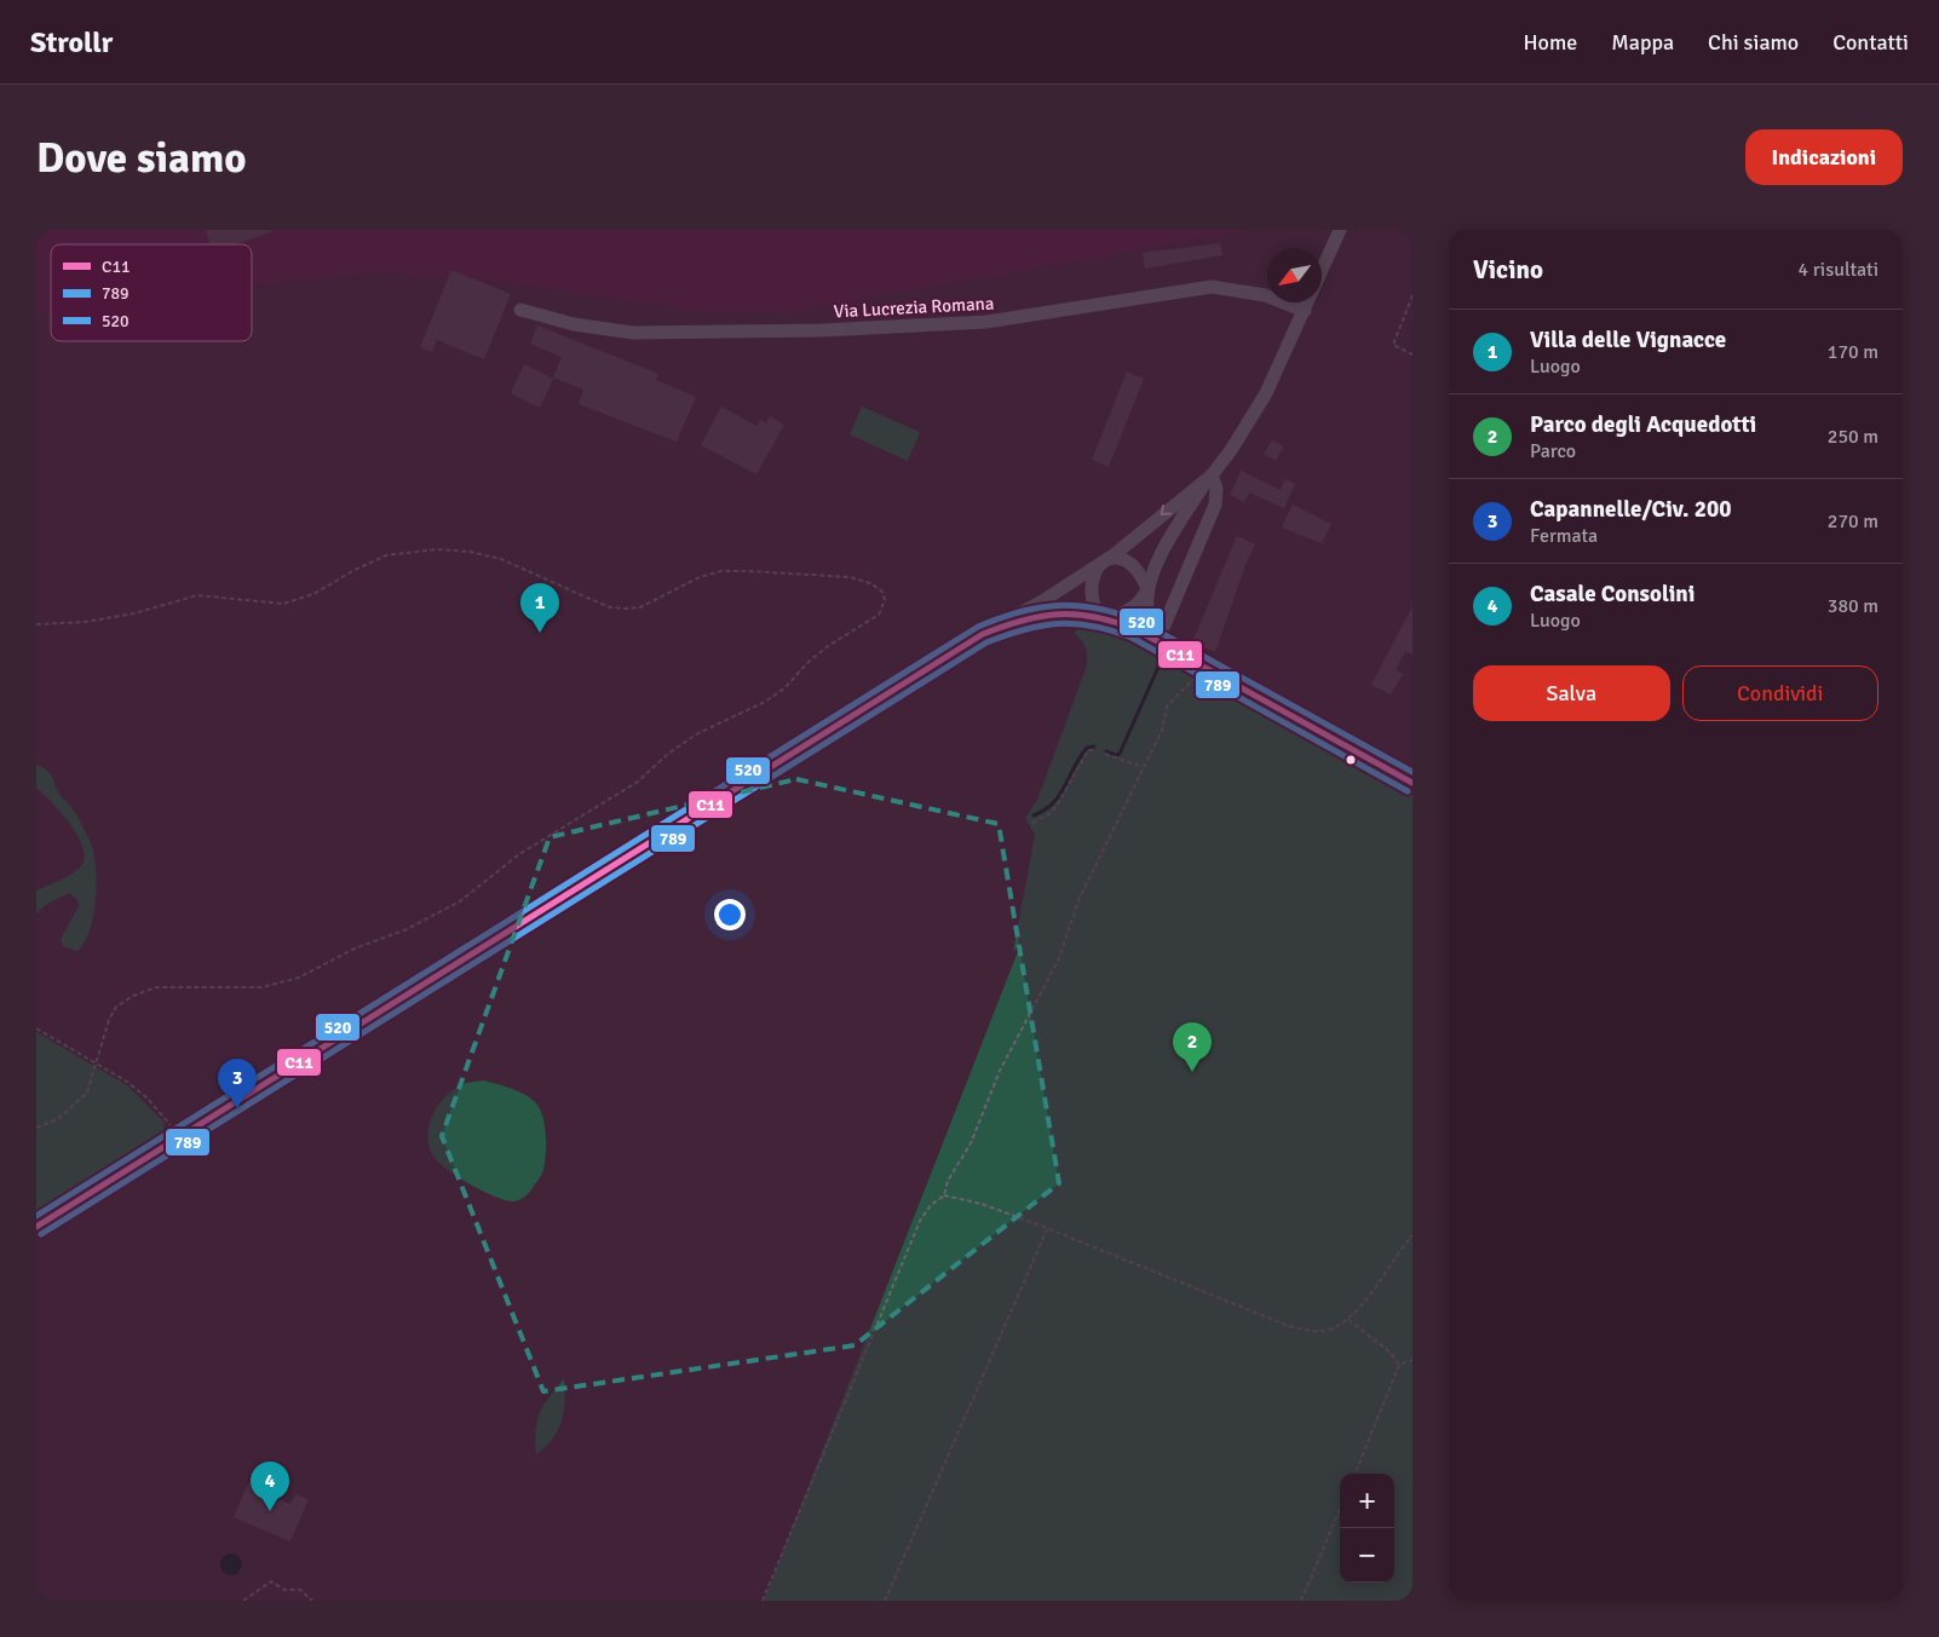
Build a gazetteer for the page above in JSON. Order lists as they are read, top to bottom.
{
  "streets": {
    "street": ["Via Lucrezia Romana"]
  },
  "lines": ["transit line 520", "transit line C11", "transit line 789"],
  "legend": ["C11", "789", "520"],
  "north": "bottom left",
  "page": {
    "header": "Strollr",
    "nav": [
      "Home",
      "Mappa",
      "Chi siamo",
      "Contatti"
    ],
    "buttons": [
      "Indicazioni",
      ["Salva", "Condividi"]
    ],
    "title": "Dove siamo",
    "heading": ["Vicino", "4 risultati"],
    "list": [
      {
        "mark": "1",
        "name": "Villa delle Vignacce",
        "note": "Luogo",
        "value": "170 m"
      },
      {
        "mark": "2",
        "name": "Parco degli Acquedotti",
        "note": "Parco",
        "value": "250 m"
      },
      {
        "mark": "3",
        "name": "Capannelle/Civ. 200",
        "note": "Fermata",
        "value": "270 m"
      },
      {
        "mark": "4",
        "name": "Casale Consolini",
        "note": "Luogo",
        "value": "380 m"
      }
    ],
    "pins": [
      "1",
      "2",
      "3",
      "4"
    ],
    "map_buttons": ["+", "−"]
  }
}
